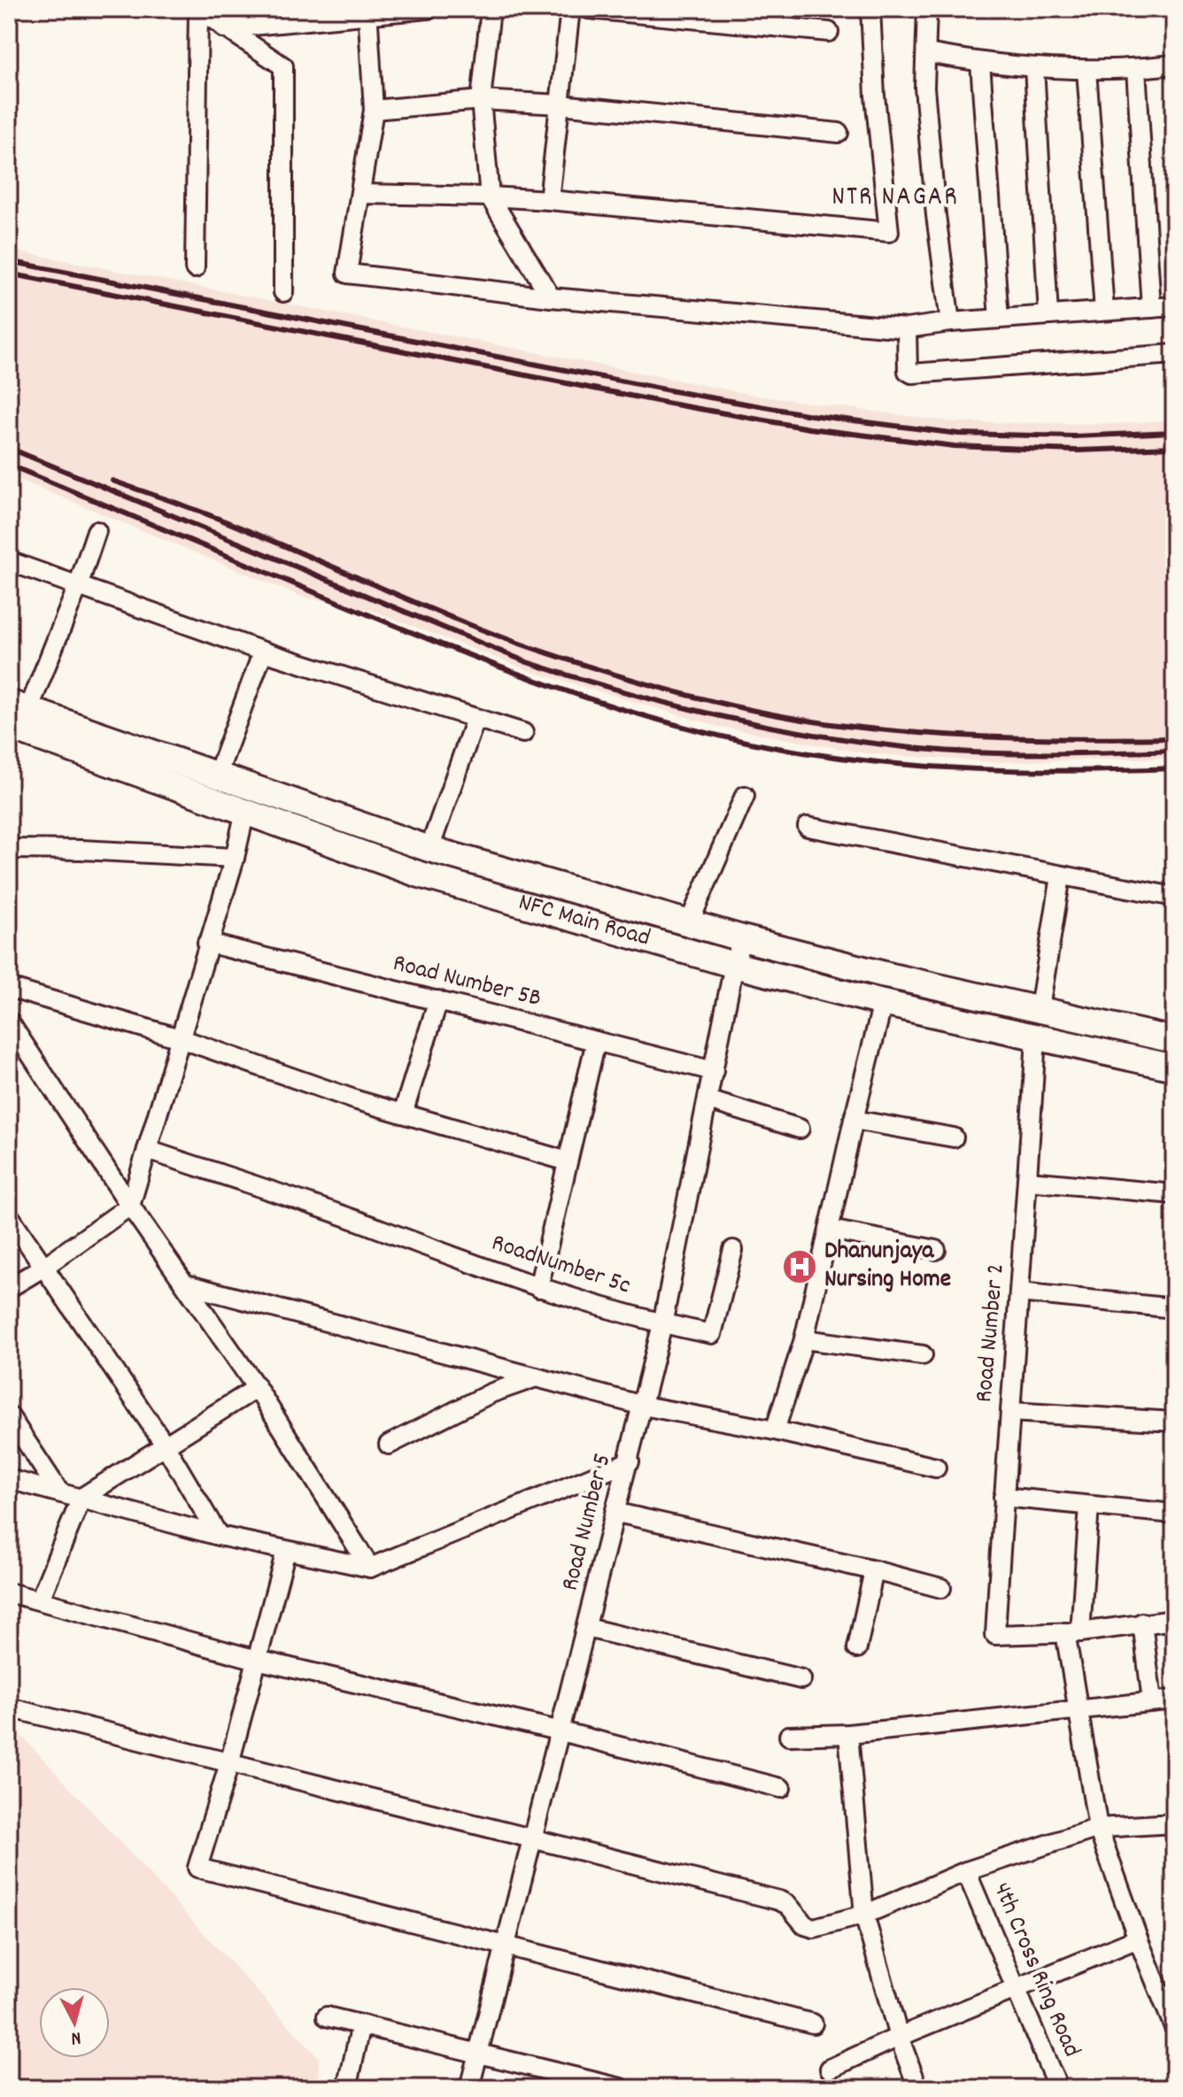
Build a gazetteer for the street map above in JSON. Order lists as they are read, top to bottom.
{
  "streets": {
    "main road": ["NFC Main Road"],
    "street": [
      "Road Number 5B",
      "RoadNumber 5c",
      "Road Number 2",
      "Road Number 5",
      "4th Cross Ring Road"
    ]
  },
  "crossings": [
    ["NFC Main Road", "Road Number 2"],
    ["NFC Main Road", "Road Number 5"],
    ["Road Number 5B", "Road Number 5"],
    ["RoadNumber 5c", "Road Number 5"]
  ],
  "districts": ["NTR NAGAR"],
  "places": {
    "hospital": ["Dhanunjaya Nursing Home"]
  },
  "north": "bottom"
}
